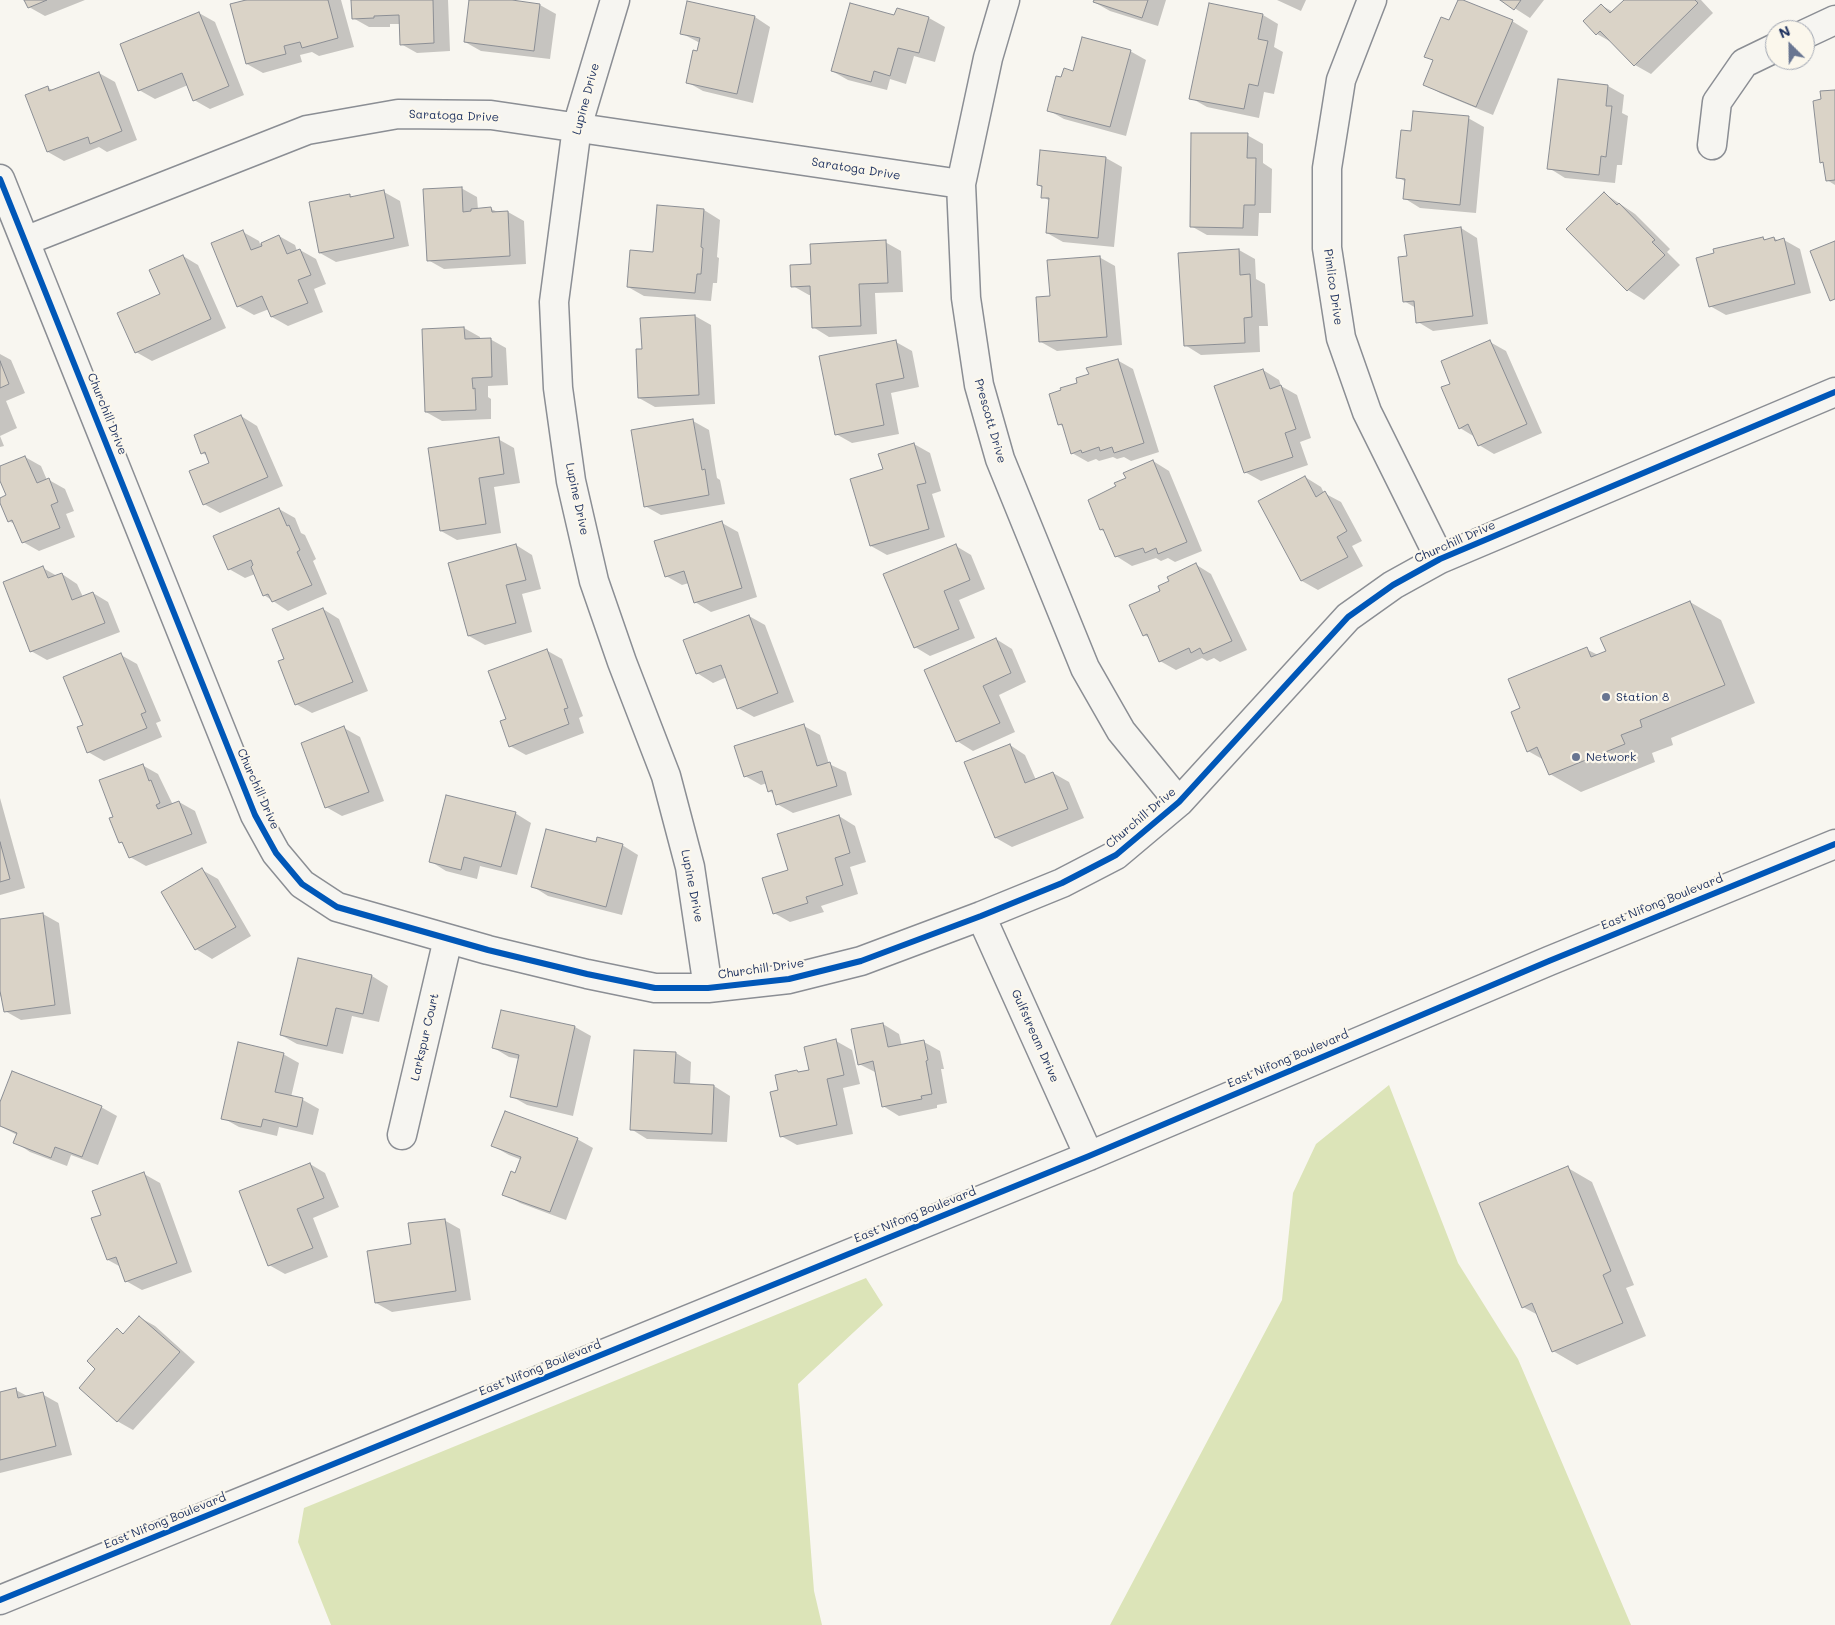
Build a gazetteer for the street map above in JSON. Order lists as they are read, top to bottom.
{
  "streets": {
    "street": [
      "Lupine Drive",
      "Saratoga Drive",
      "Pimlico Drive",
      "Churchill Drive",
      "Prescott Drive",
      "East Nifong Boulevard",
      "Gulfstream Drive",
      "Larkspur Court"
    ]
  },
  "crossings": [
    ["Lupine Drive", "Saratoga Drive"],
    ["Lupine Drive", "Churchill Drive"],
    ["Saratoga Drive", "Churchill Drive"],
    ["Saratoga Drive", "Prescott Drive"],
    ["Pimlico Drive", "Churchill Drive"],
    ["Churchill Drive", "Prescott Drive"],
    ["Churchill Drive", "Gulfstream Drive"],
    ["Churchill Drive", "Larkspur Court"],
    ["East Nifong Boulevard", "Gulfstream Drive"]
  ],
  "places": ["Station 8", "Network"],
  "north": "top left"
}
